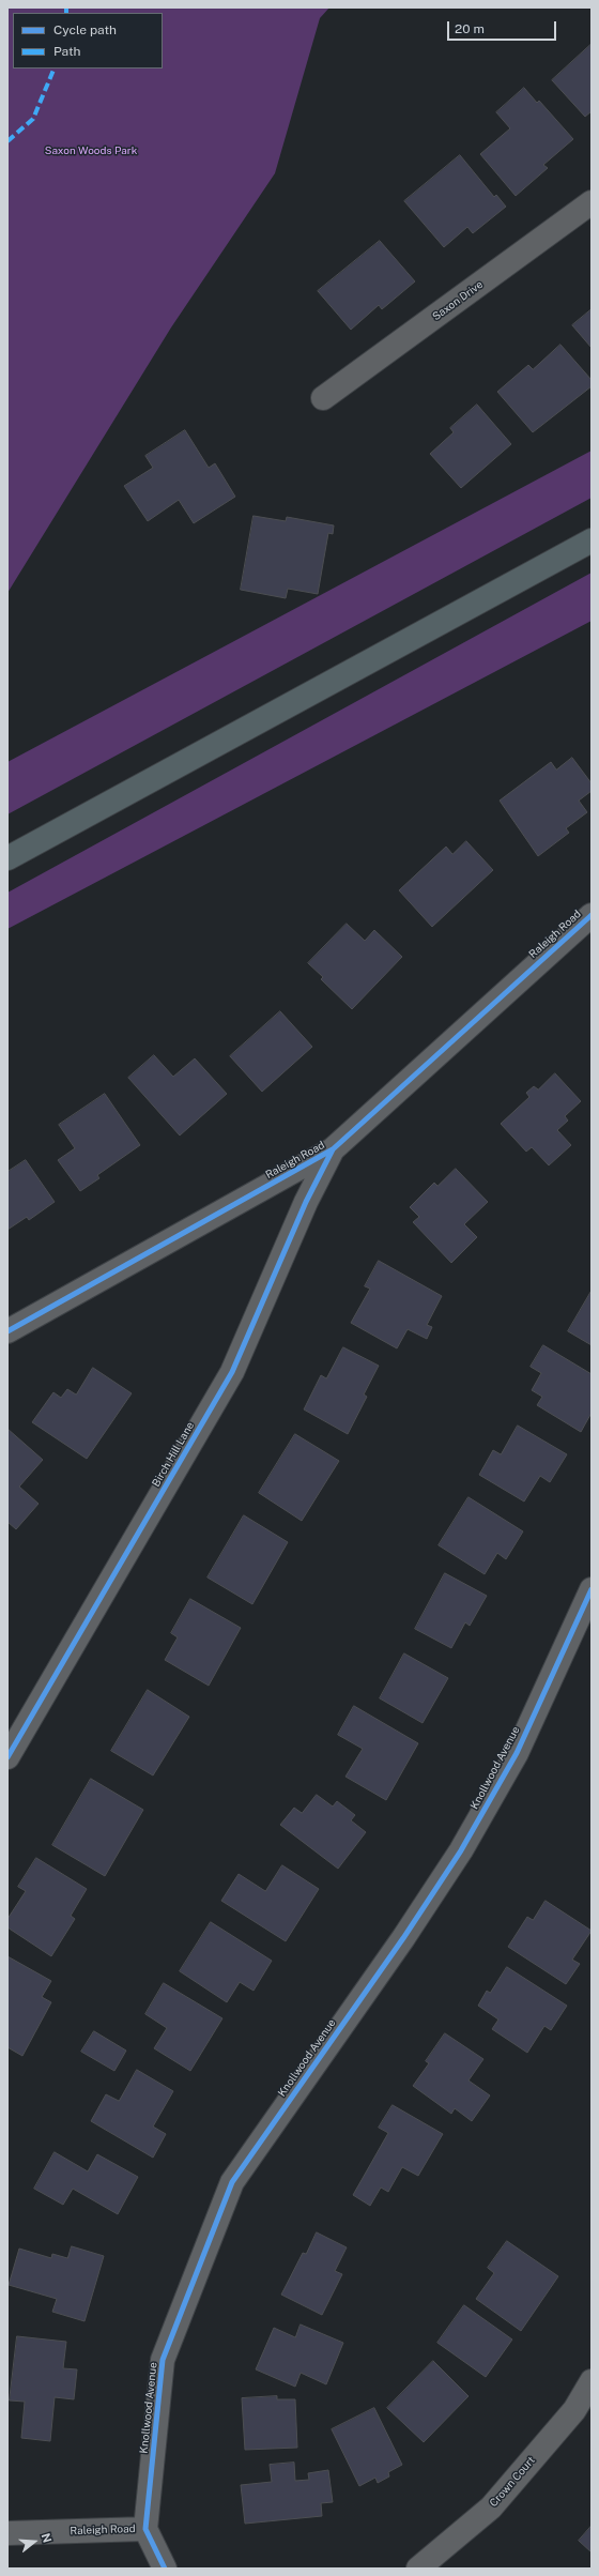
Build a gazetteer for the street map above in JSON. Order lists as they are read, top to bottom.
{
  "streets": {
    "street": [
      "Saxon Drive",
      "Raleigh Road",
      "Birch Hill Lane",
      "Knollwood Avenue",
      "Crown Court"
    ]
  },
  "crossings": [
    ["Raleigh Road", "Birch Hill Lane"],
    ["Raleigh Road", "Knollwood Avenue"]
  ],
  "parks": ["Saxon Woods Park"],
  "legend": ["Cycle path", "Path"],
  "scale_bar": "20 m",
  "north": "right"
}
